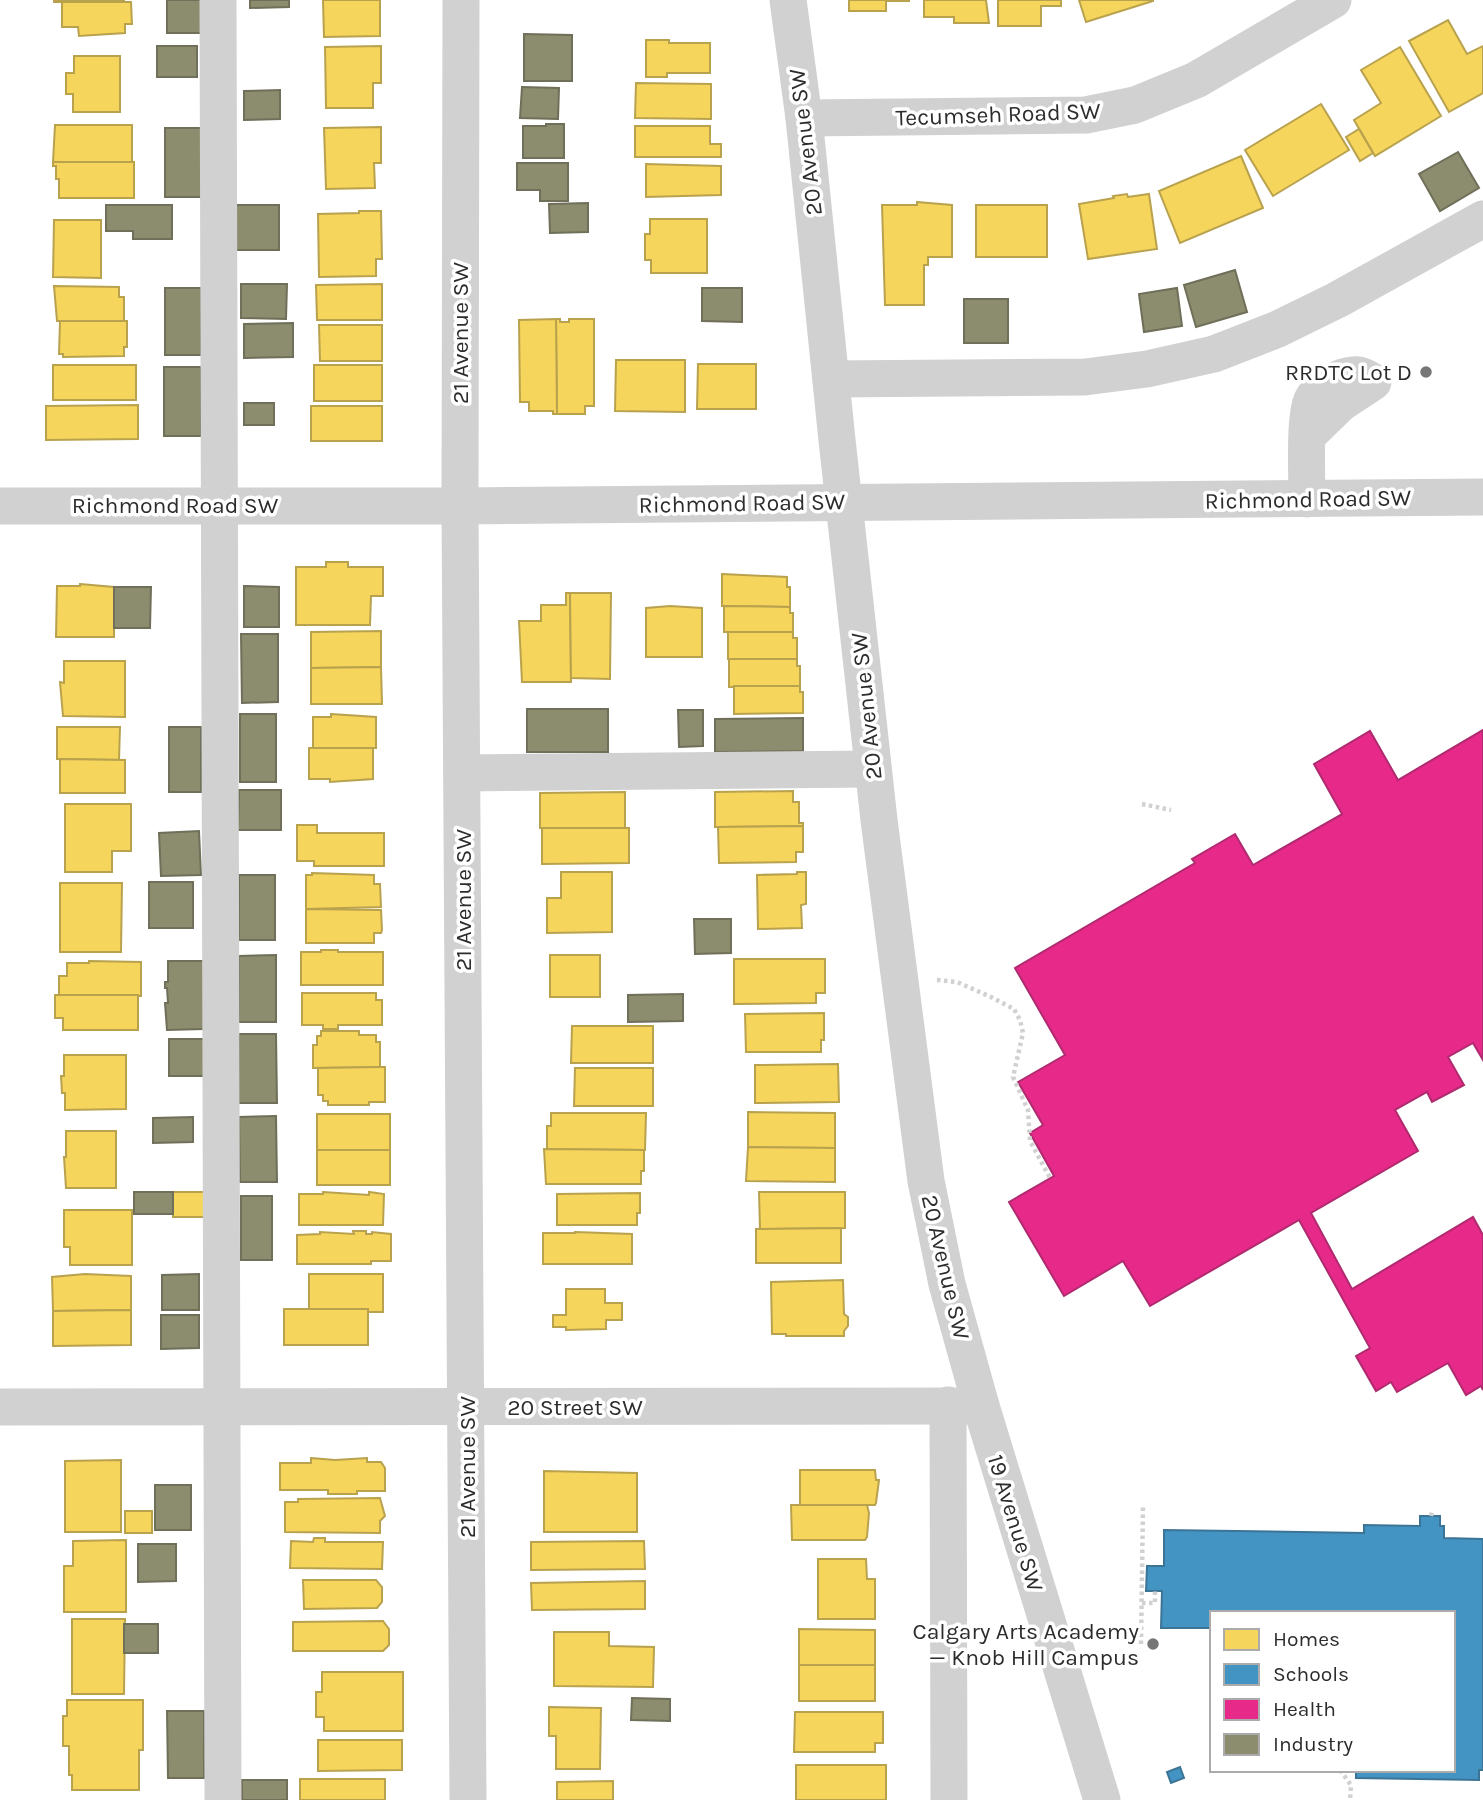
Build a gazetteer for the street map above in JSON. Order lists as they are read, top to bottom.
{
  "streets": {
    "street": [
      "Tecumseh Road SW",
      "20 Avenue SW",
      "21 Avenue SW",
      "Richmond Road SW",
      "20 Street SW",
      "19 Avenue SW"
    ]
  },
  "crossings": [
    ["Tecumseh Road SW", "20 Avenue SW"],
    ["20 Avenue SW", "Richmond Road SW"],
    ["20 Avenue SW", "20 Street SW"],
    ["20 Avenue SW", "19 Avenue SW"],
    ["21 Avenue SW", "Richmond Road SW"],
    ["21 Avenue SW", "20 Street SW"],
    ["20 Street SW", "19 Avenue SW"]
  ],
  "places": ["RRDTC Lot D", "Calgary Arts Academy — Knob Hill Campus"],
  "legend": [
    "Homes",
    "Schools",
    "Health",
    "Industry"
  ]
}
